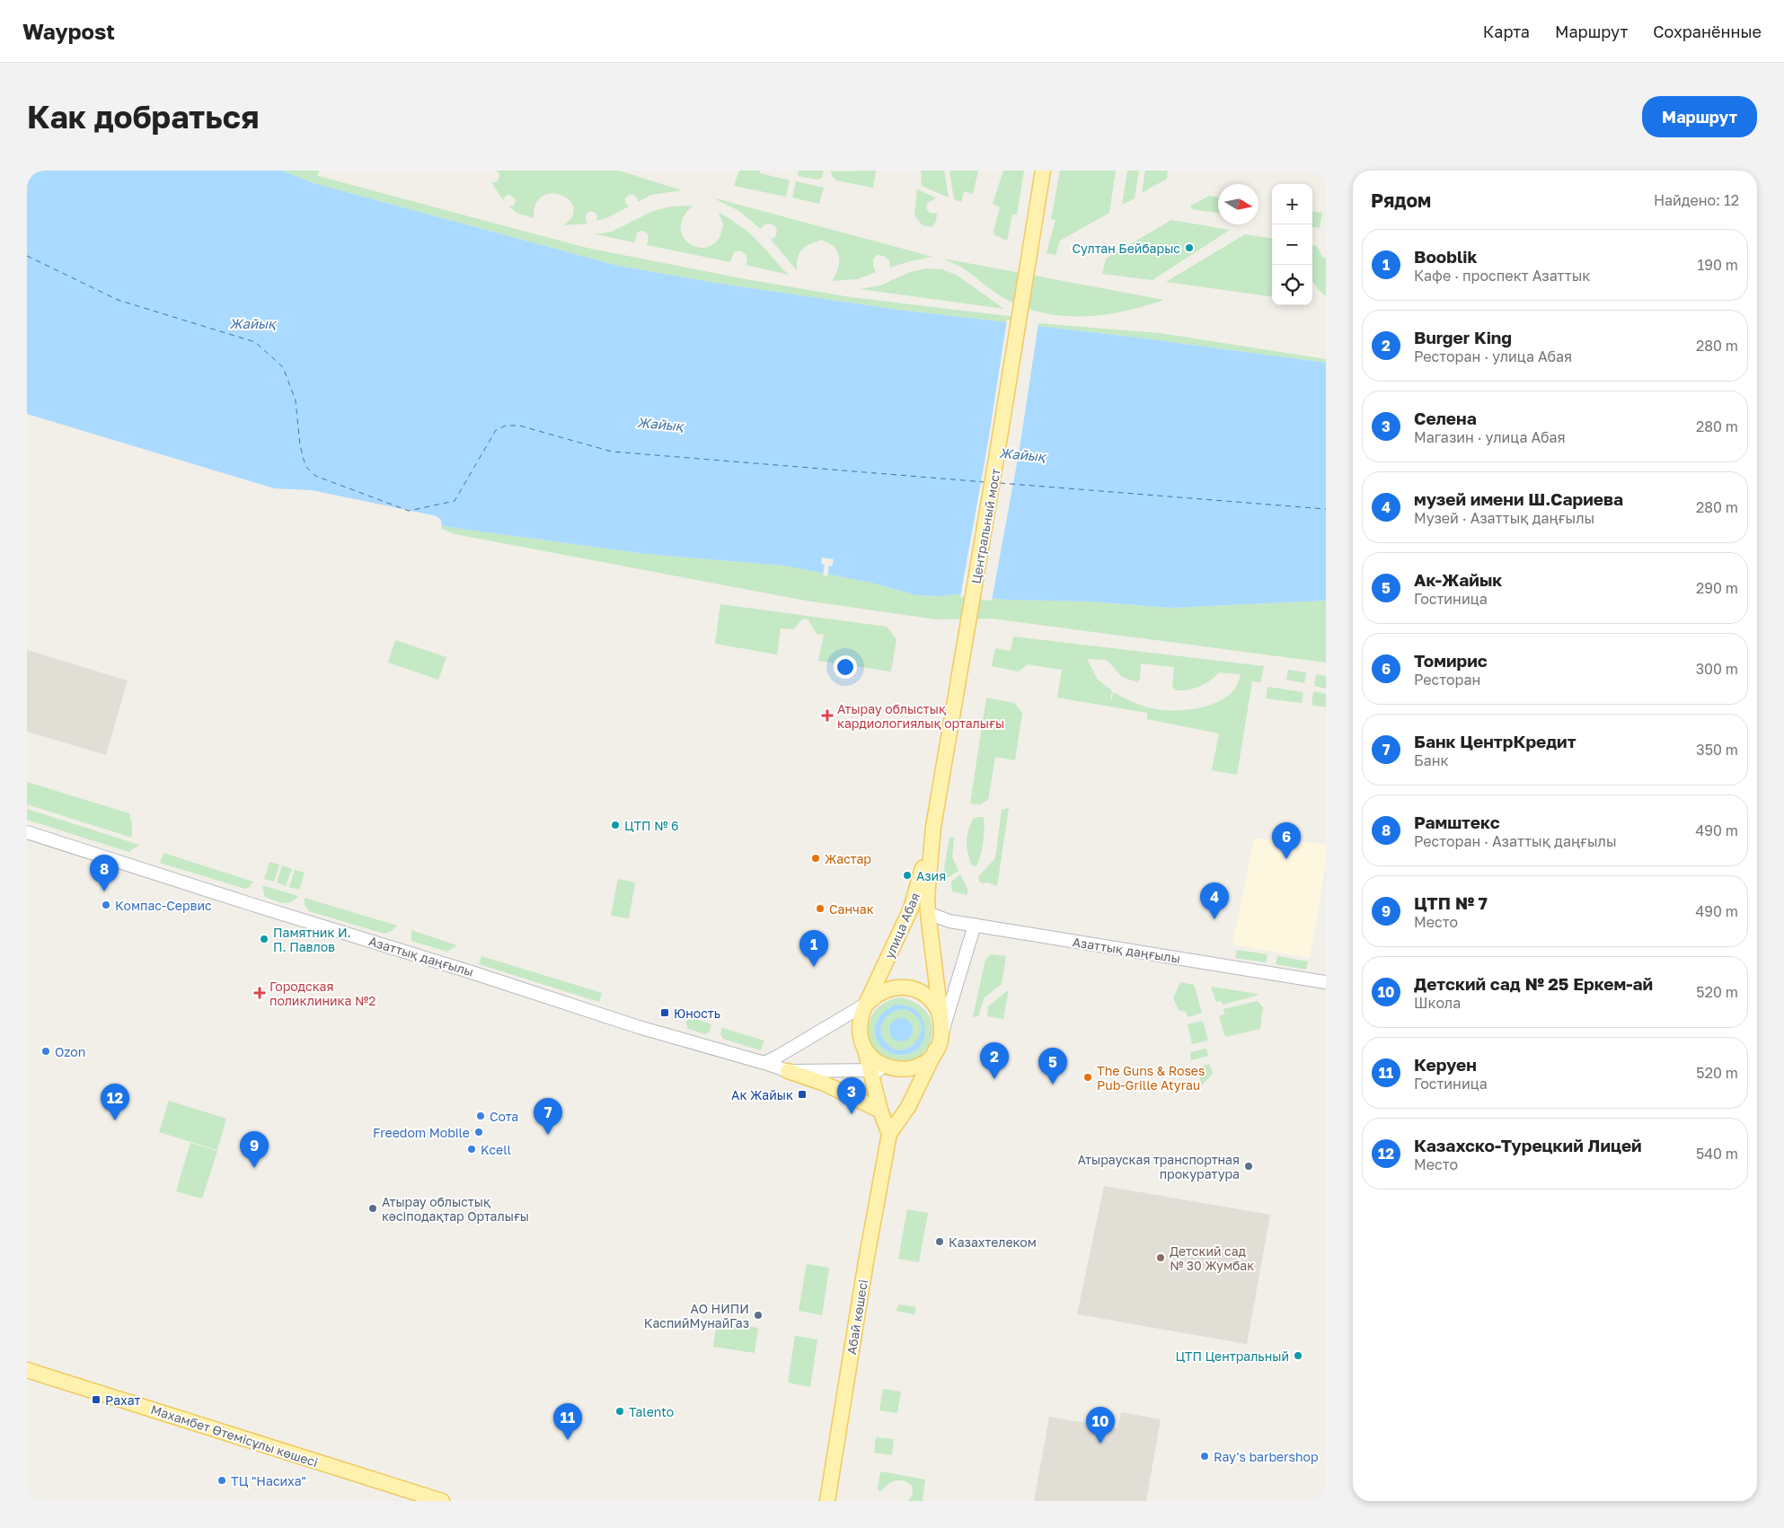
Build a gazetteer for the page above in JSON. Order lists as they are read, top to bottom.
{
  "streets": {
    "main road": [
      "Центральный мост",
      "улица Абая",
      "Абай көшесі",
      "Махамбет Өтемісұлы көшесі"
    ],
    "street": ["Азаттық даңғылы"]
  },
  "crossings": [
    ["Центральный мост", "улица Абая"],
    ["улица Абая", "Азаттық даңғылы"],
    ["улица Абая", "Абай көшесі"]
  ],
  "water": ["Жайық"],
  "places": {
    "other": [
      "Султан Бейбарыс",
      "ЦТП № 6",
      "Жастар",
      "Азия",
      "Компас-Сервис",
      "Санчак",
      "Памятник И. П. Павлов",
      "Ozon",
      "The Guns & Roses Pub-Grille Atyrau",
      "Сота",
      "Freedom Mobile",
      "Kcell",
      "Атырауская транспортная прокуратура",
      "Атырау облыстық кәсіподақтар Орталығы",
      "Казахтелеком",
      "Детский сад № 30 Жумбак",
      "АО НИПИ КаспийМунайГаз",
      "ЦТП Центральный",
      "Talento",
      "Ray's barbershop",
      "ТЦ \"Насиха\""
    ],
    "health": ["Атырау облыстық кардиологиялық орталығы", "Городская поликлиника №2"],
    "transit": ["Юность", "Ак Жайык", "Рахат"]
  },
  "north": "right",
  "page": {
    "header": "Waypost",
    "nav": ["Карта", "Маршрут", "Сохранённые"],
    "buttons": "Маршрут",
    "title": "Как добраться",
    "heading": ["Рядом", "Найдено: 12"],
    "map_buttons": ["+", "−"],
    "list": [
      {
        "mark": "1",
        "name": "Booblik",
        "note": "Кафе · проспект Азаттык",
        "value": "190 m"
      },
      {
        "mark": "2",
        "name": "Burger King",
        "note": "Ресторан · улица Абая",
        "value": "280 m"
      },
      {
        "mark": "3",
        "name": "Селена",
        "note": "Магазин · улица Абая",
        "value": "280 m"
      },
      {
        "mark": "4",
        "name": "музей имени Ш.Сариева",
        "note": "Музей · Азаттық даңғылы",
        "value": "280 m"
      },
      {
        "mark": "5",
        "name": "Ак-Жайык",
        "note": "Гостиница",
        "value": "290 m"
      },
      {
        "mark": "6",
        "name": "Томирис",
        "note": "Ресторан",
        "value": "300 m"
      },
      {
        "mark": "7",
        "name": "Банк ЦентрКредит",
        "note": "Банк",
        "value": "350 m"
      },
      {
        "mark": "8",
        "name": "Рамштекс",
        "note": "Ресторан · Азаттық даңғылы",
        "value": "490 m"
      },
      {
        "mark": "9",
        "name": "ЦТП № 7",
        "note": "Место",
        "value": "490 m"
      },
      {
        "mark": "10",
        "name": "Детский сад № 25 Еркем-ай",
        "note": "Школа",
        "value": "520 m"
      },
      {
        "mark": "11",
        "name": "Керуен",
        "note": "Гостиница",
        "value": "520 m"
      },
      {
        "mark": "12",
        "name": "Казахско-Турецкий Лицей",
        "note": "Место",
        "value": "540 m"
      }
    ],
    "pins": [
      "6",
      "8",
      "4",
      "1",
      "2",
      "5",
      "3",
      "12",
      "7",
      "9",
      "11",
      "10"
    ]
  }
}
